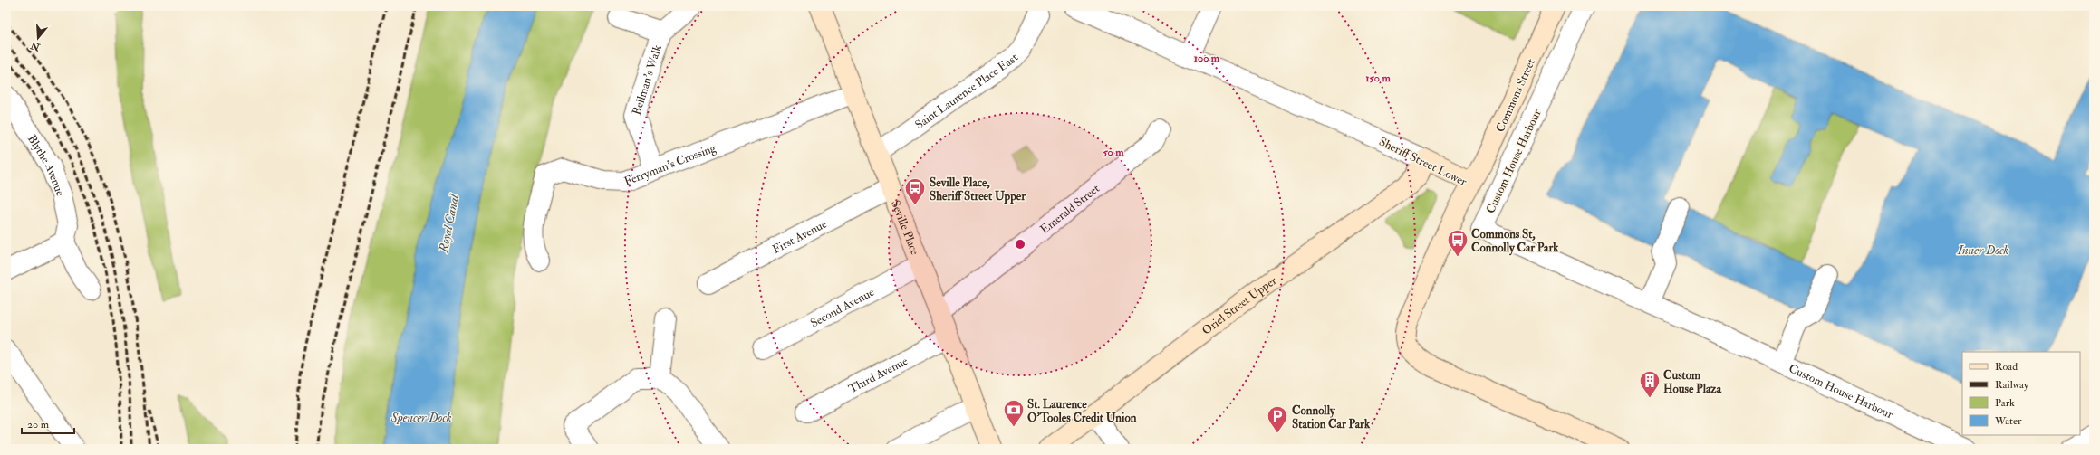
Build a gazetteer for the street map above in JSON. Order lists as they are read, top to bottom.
{
  "streets": {
    "street": [
      "Bellman's Walk",
      "Saint Laurence Place East",
      "Commons Street",
      "Sheriff Street Lower",
      "Custom House Harbour",
      "Ferryman's Crossing",
      "Blythe Avenue",
      "Emerald Street",
      "Seville Place",
      "First Avenue",
      "Oriel Street Upper",
      "Second Avenue",
      "Third Avenue"
    ]
  },
  "crossings": [
    ["Bellman's Walk", "Ferryman's Crossing"],
    ["Saint Laurence Place East", "Seville Place"],
    ["Commons Street", "Sheriff Street Lower"],
    ["Sheriff Street Lower", "Oriel Street Upper"],
    ["Ferryman's Crossing", "Seville Place"],
    ["Emerald Street", "Seville Place"],
    ["Seville Place", "First Avenue"],
    ["Seville Place", "Second Avenue"],
    ["Seville Place", "Third Avenue"]
  ],
  "water": ["Royal Canal", "Inner Dock", "Spencer Dock"],
  "places": {
    "bus stop": ["Seville Place, Sheriff Street Upper", "Commons St, Connolly Car Park"],
    "building": ["Custom House Plaza"],
    "bank": ["St. Laurence O'Tooles Credit Union"],
    "parking": ["Connolly Station Car Park"]
  },
  "legend": [
    "Road",
    "Railway",
    "Park",
    "Water"
  ],
  "scale_bar": "20 m",
  "north": "bottom",
  "rings": ["100 m", "150 m", "50 m"]
}
